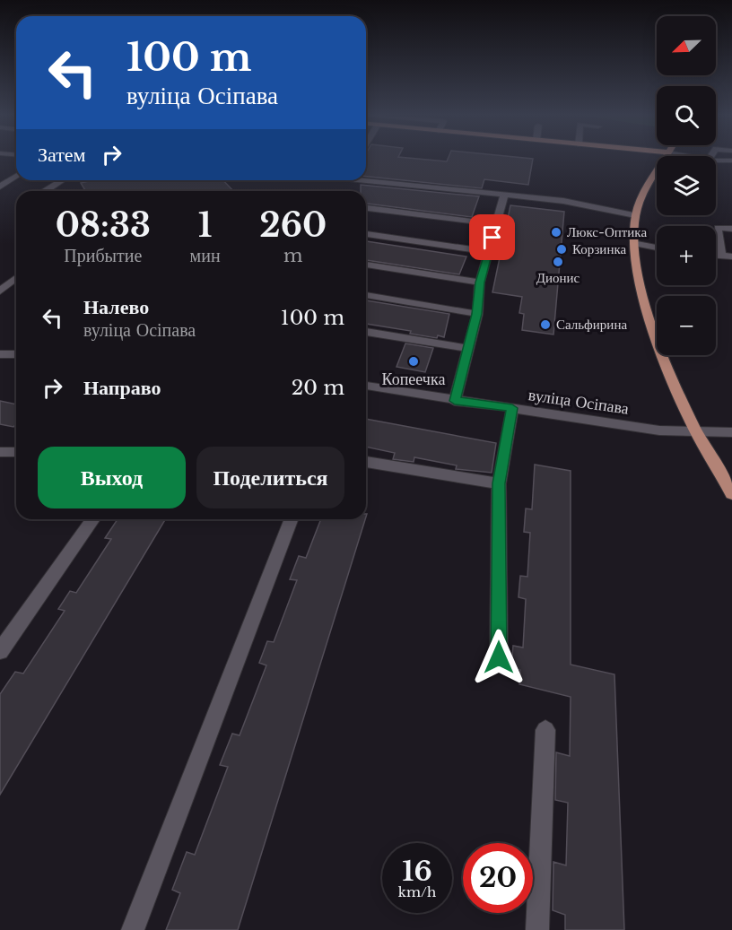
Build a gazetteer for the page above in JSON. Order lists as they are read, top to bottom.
{
  "streets": {
    "street": ["вуліца Осіпава"]
  },
  "places": [
    "Люкс-Оптика",
    "Корзинка",
    "Дионис",
    "Сальфирина",
    "Копеечка"
  ],
  "north": "bottom left",
  "page": {
    "map_buttons": ["+", "−"],
    "turn": ["100 m", "вуліца Осіпава"],
    "then": "Затем",
    "eta": [
      "08:33",
      "Прибытие",
      "1",
      "мин",
      "260",
      "m"
    ],
    "list": [
      {
        "name": "Налево",
        "note": "вуліца Осіпава",
        "value": "100 m"
      },
      {
        "name": "Направо",
        "value": "20 m"
      }
    ],
    "buttons": ["Выход", "Поделиться"],
    "speed": "16 km/h",
    "limit": "20"
  }
}
